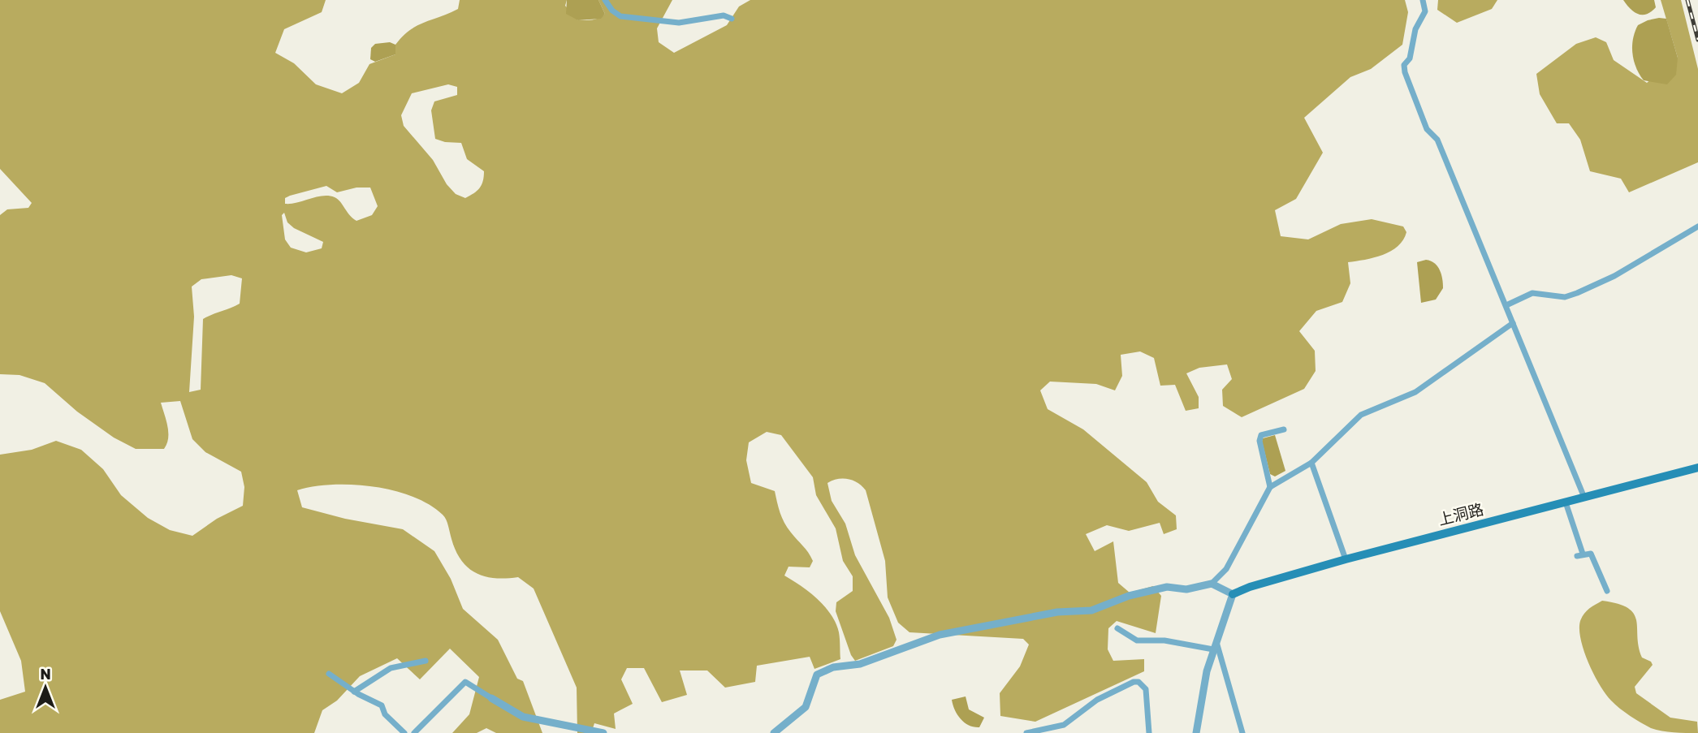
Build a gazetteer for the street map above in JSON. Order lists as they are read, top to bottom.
{
  "streets": {
    "main road": ["上洞路"]
  },
  "north": "top"
}
